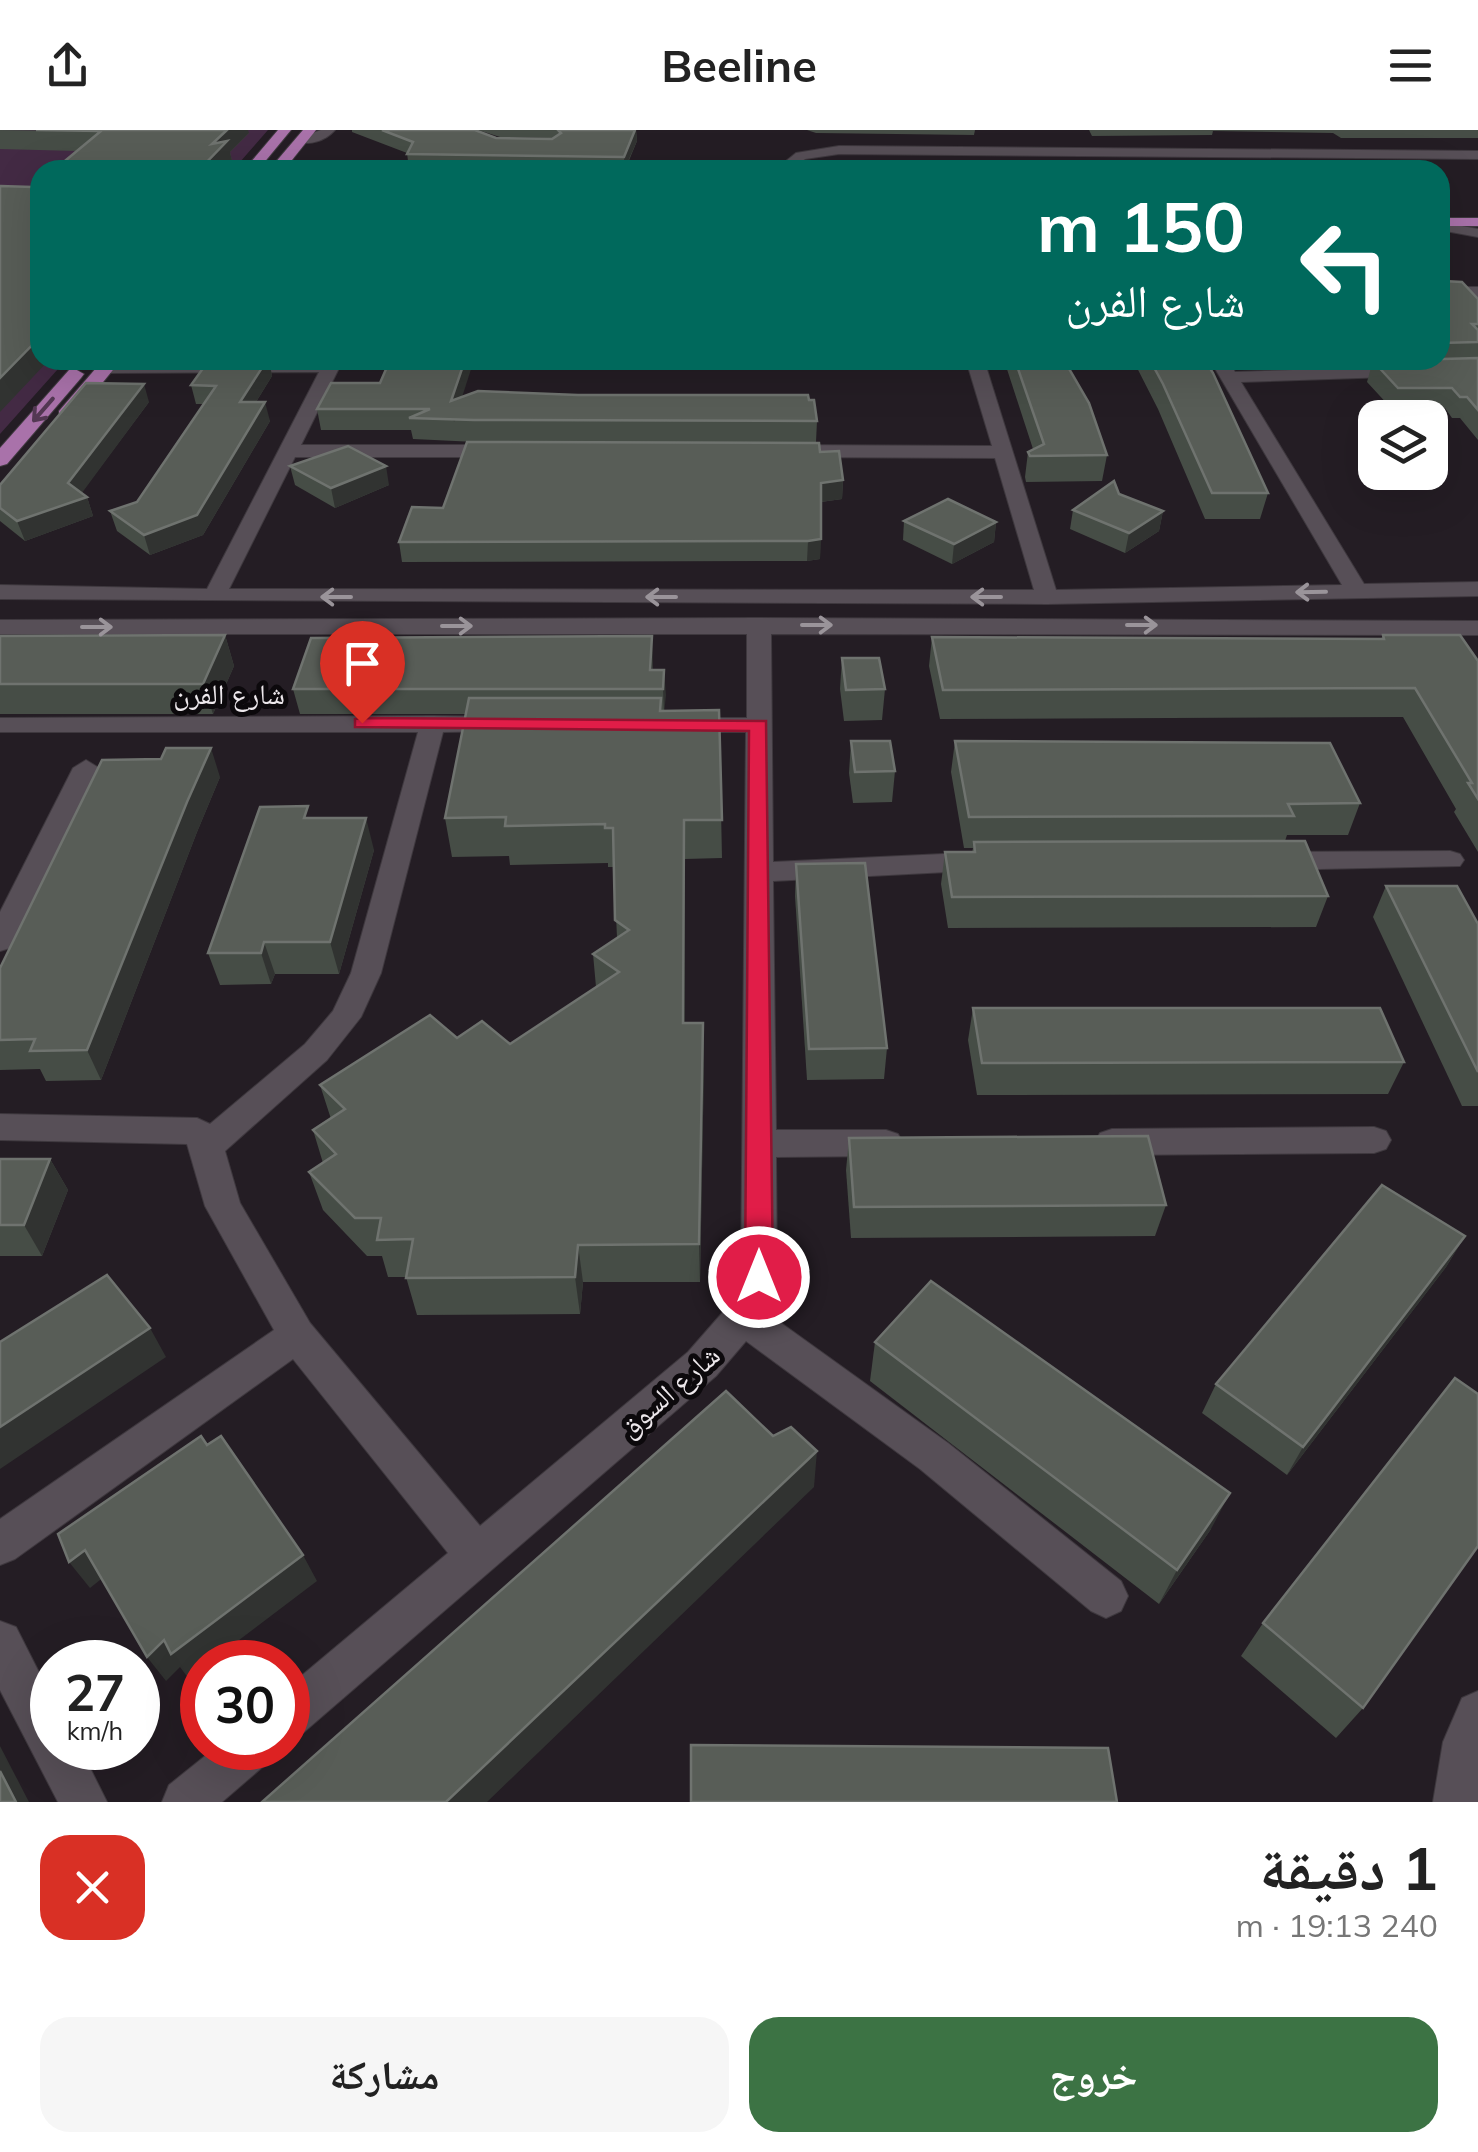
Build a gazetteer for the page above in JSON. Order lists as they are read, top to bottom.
{
  "streets": {
    "street": ["شارع الفرن", "شارع السوق"]
  },
  "page": {
    "header": "Beeline",
    "turn": ["150 m", "شارع الفرن"],
    "speed": "27 km/h",
    "limit": "30",
    "heading": ["1 دقيقة", "240 m · 19:13"],
    "buttons": ["خروج", "مشاركة"]
  }
}
